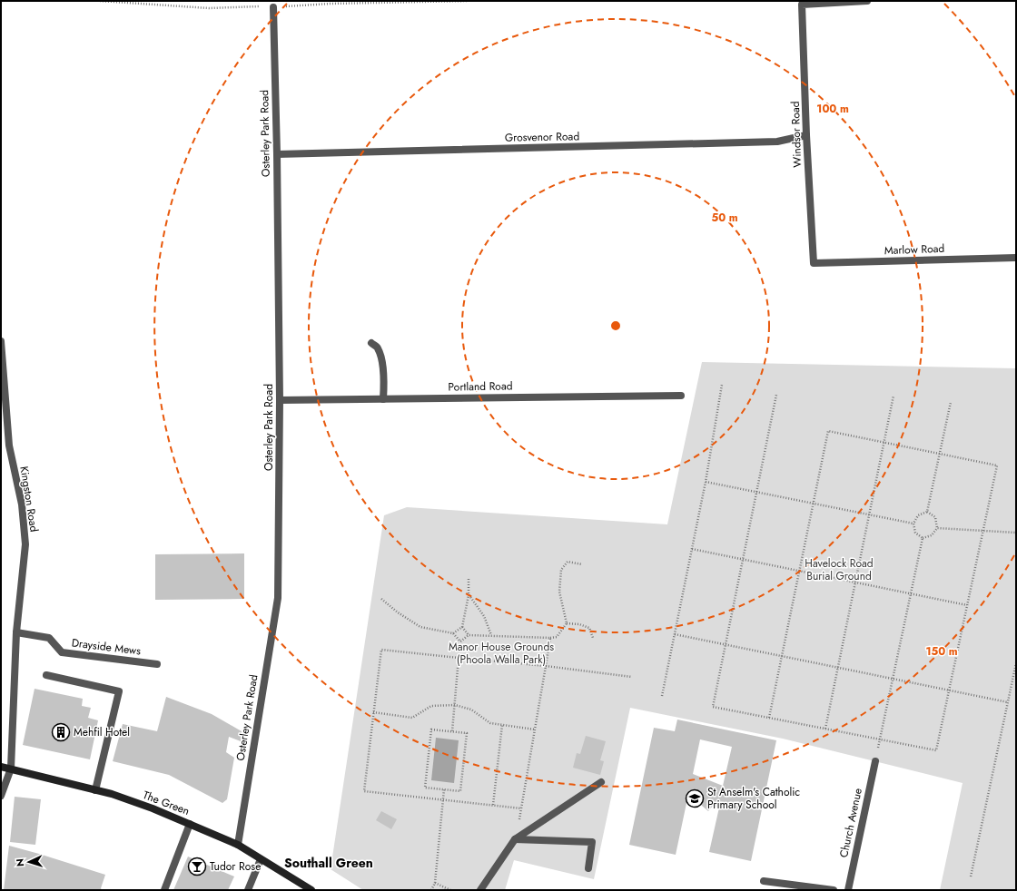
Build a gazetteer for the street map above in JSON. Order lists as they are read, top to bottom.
{
  "streets": {
    "street": [
      "Osterley Park Road",
      "Windsor Road",
      "Grosvenor Road",
      "Marlow Road",
      "Portland Road",
      "Kingston Road",
      "Drayside Mews",
      "The Green",
      "Church Avenue"
    ]
  },
  "crossings": [
    ["Osterley Park Road", "Grosvenor Road"],
    ["Osterley Park Road", "Portland Road"],
    ["Osterley Park Road", "The Green"],
    ["Windsor Road", "Grosvenor Road"],
    ["Windsor Road", "Marlow Road"],
    ["Kingston Road", "Drayside Mews"],
    ["Kingston Road", "The Green"]
  ],
  "districts": ["Southall Green"],
  "parks": ["Havelock Road Burial Ground", "Manor House Grounds (Phoola Walla Park)"],
  "places": {
    "building": ["Mehfil Hotel"],
    "school or university": ["St Anselm's Catholic Primary School"],
    "bar": ["Tudor Rose"]
  },
  "north": "left",
  "rings": ["100 m", "50 m", "150 m"]
}
